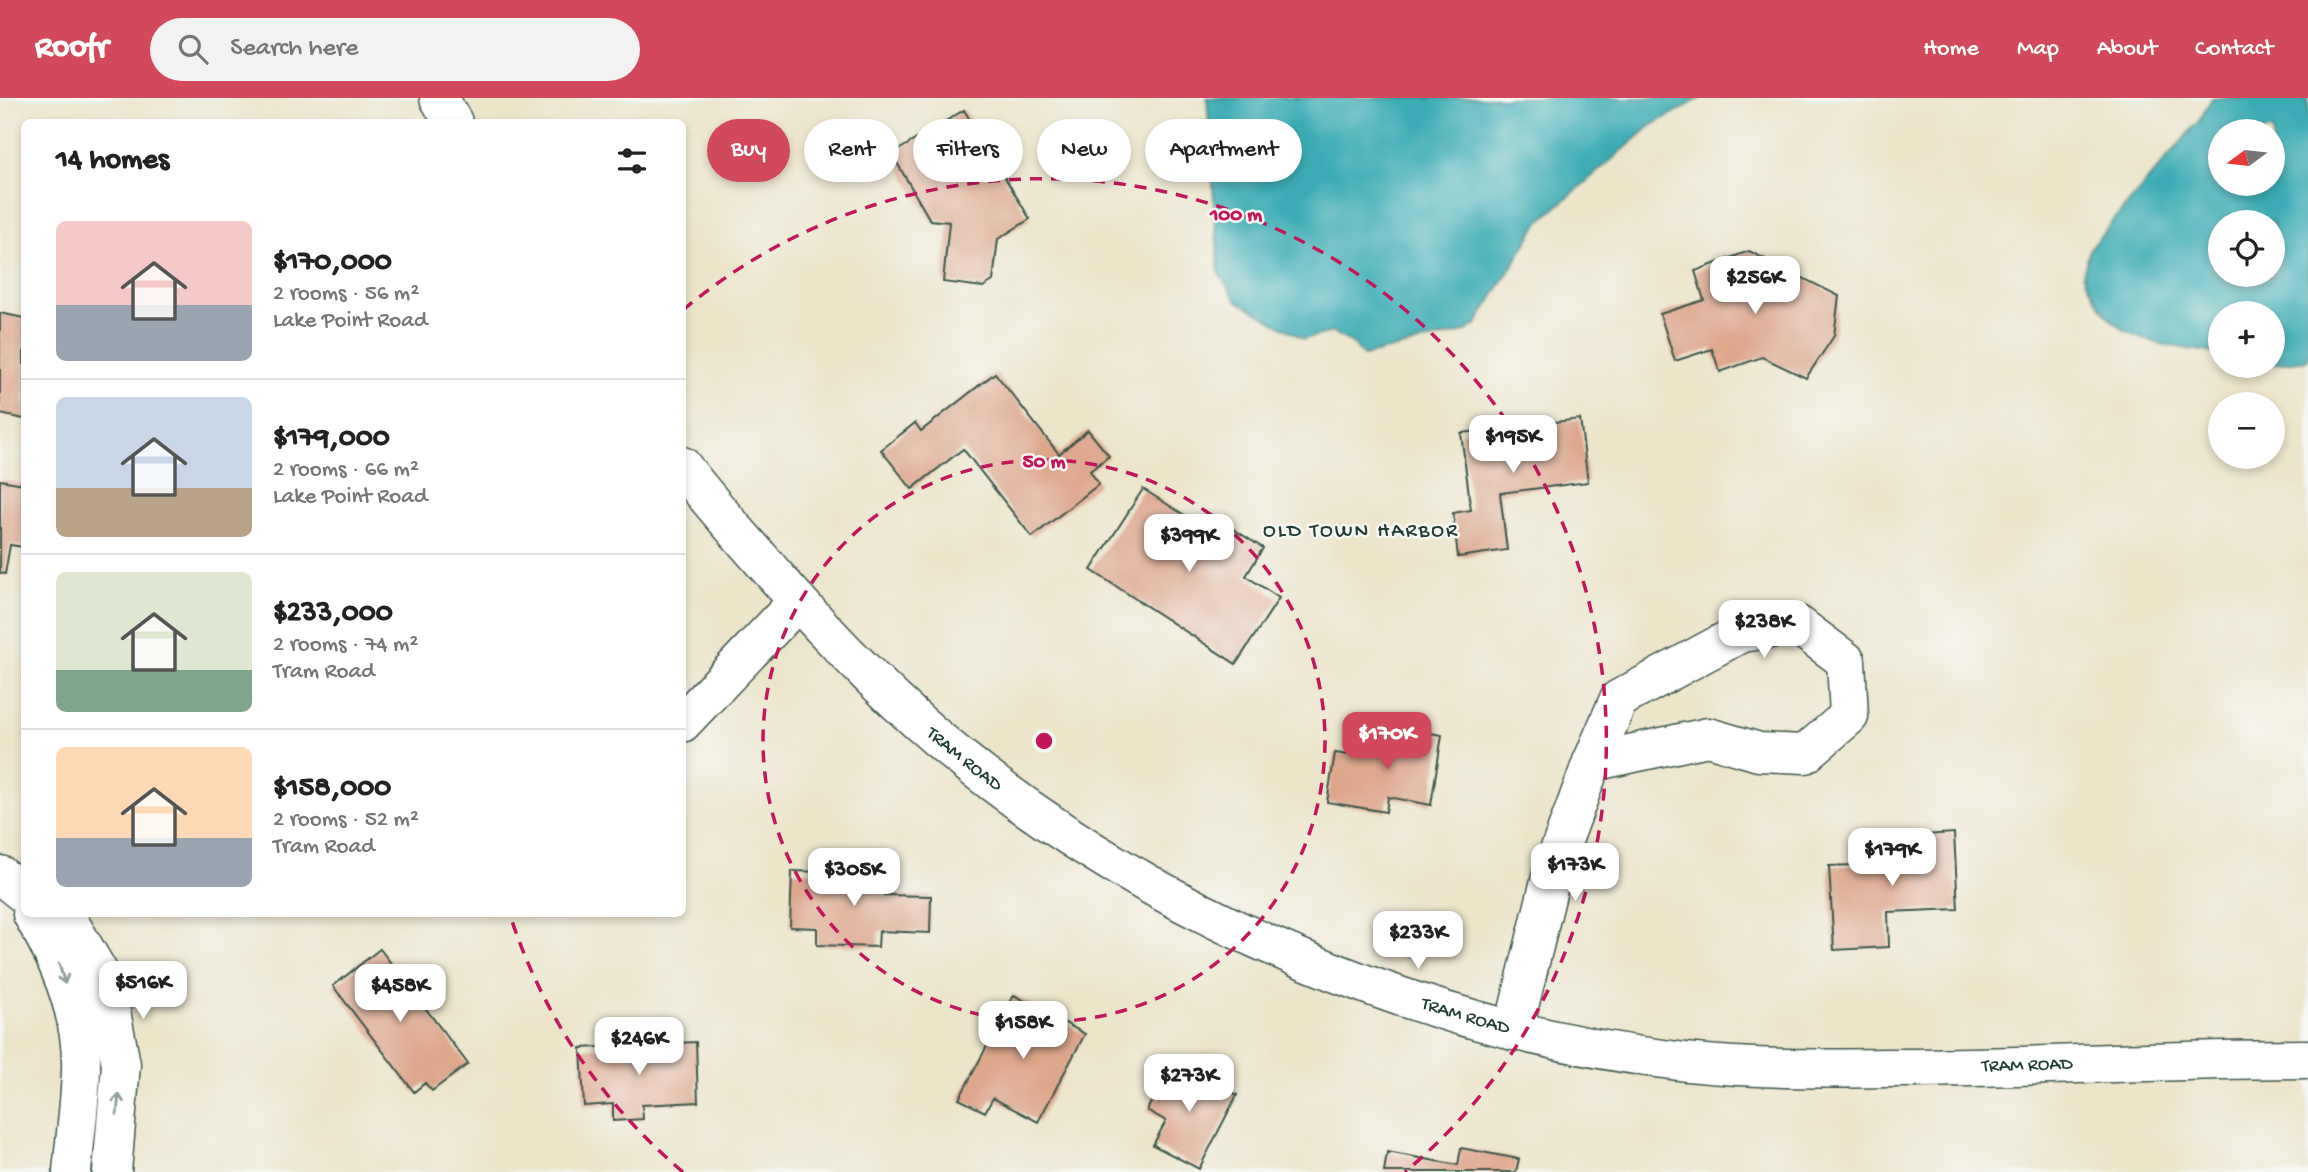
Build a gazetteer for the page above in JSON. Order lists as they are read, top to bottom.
{
  "streets": {
    "street": ["TRAM ROAD"]
  },
  "districts": ["OLD TOWN HARBOR"],
  "north": "left",
  "page": {
    "header": "Roofr",
    "search": "Search here",
    "nav": [
      "Home",
      "Map",
      "About",
      "Contact"
    ],
    "map_buttons": ["+", "−"],
    "chip": [
      "Buy",
      "Rent",
      "Filters",
      "New",
      "Apartment"
    ],
    "heading": "14 homes",
    "list": [
      {
        "name": "$170,000",
        "note": "2 rooms · 56 m² · Lake Point Road"
      },
      {
        "name": "$179,000",
        "note": "2 rooms · 66 m² · Lake Point Road"
      },
      {
        "name": "$233,000",
        "note": "2 rooms · 74 m² · Tram Road"
      },
      {
        "name": "$158,000",
        "note": "2 rooms · 52 m² · Tram Road"
      }
    ],
    "price": [
      "$256K",
      "$195K",
      "$399K",
      "$238K",
      "$170K",
      "$179K",
      "$173K",
      "$305K",
      "$233K",
      "$516K",
      "$458K",
      "$158K",
      "$246K",
      "$273K"
    ]
  },
  "rings": ["100 m", "50 m"]
}
